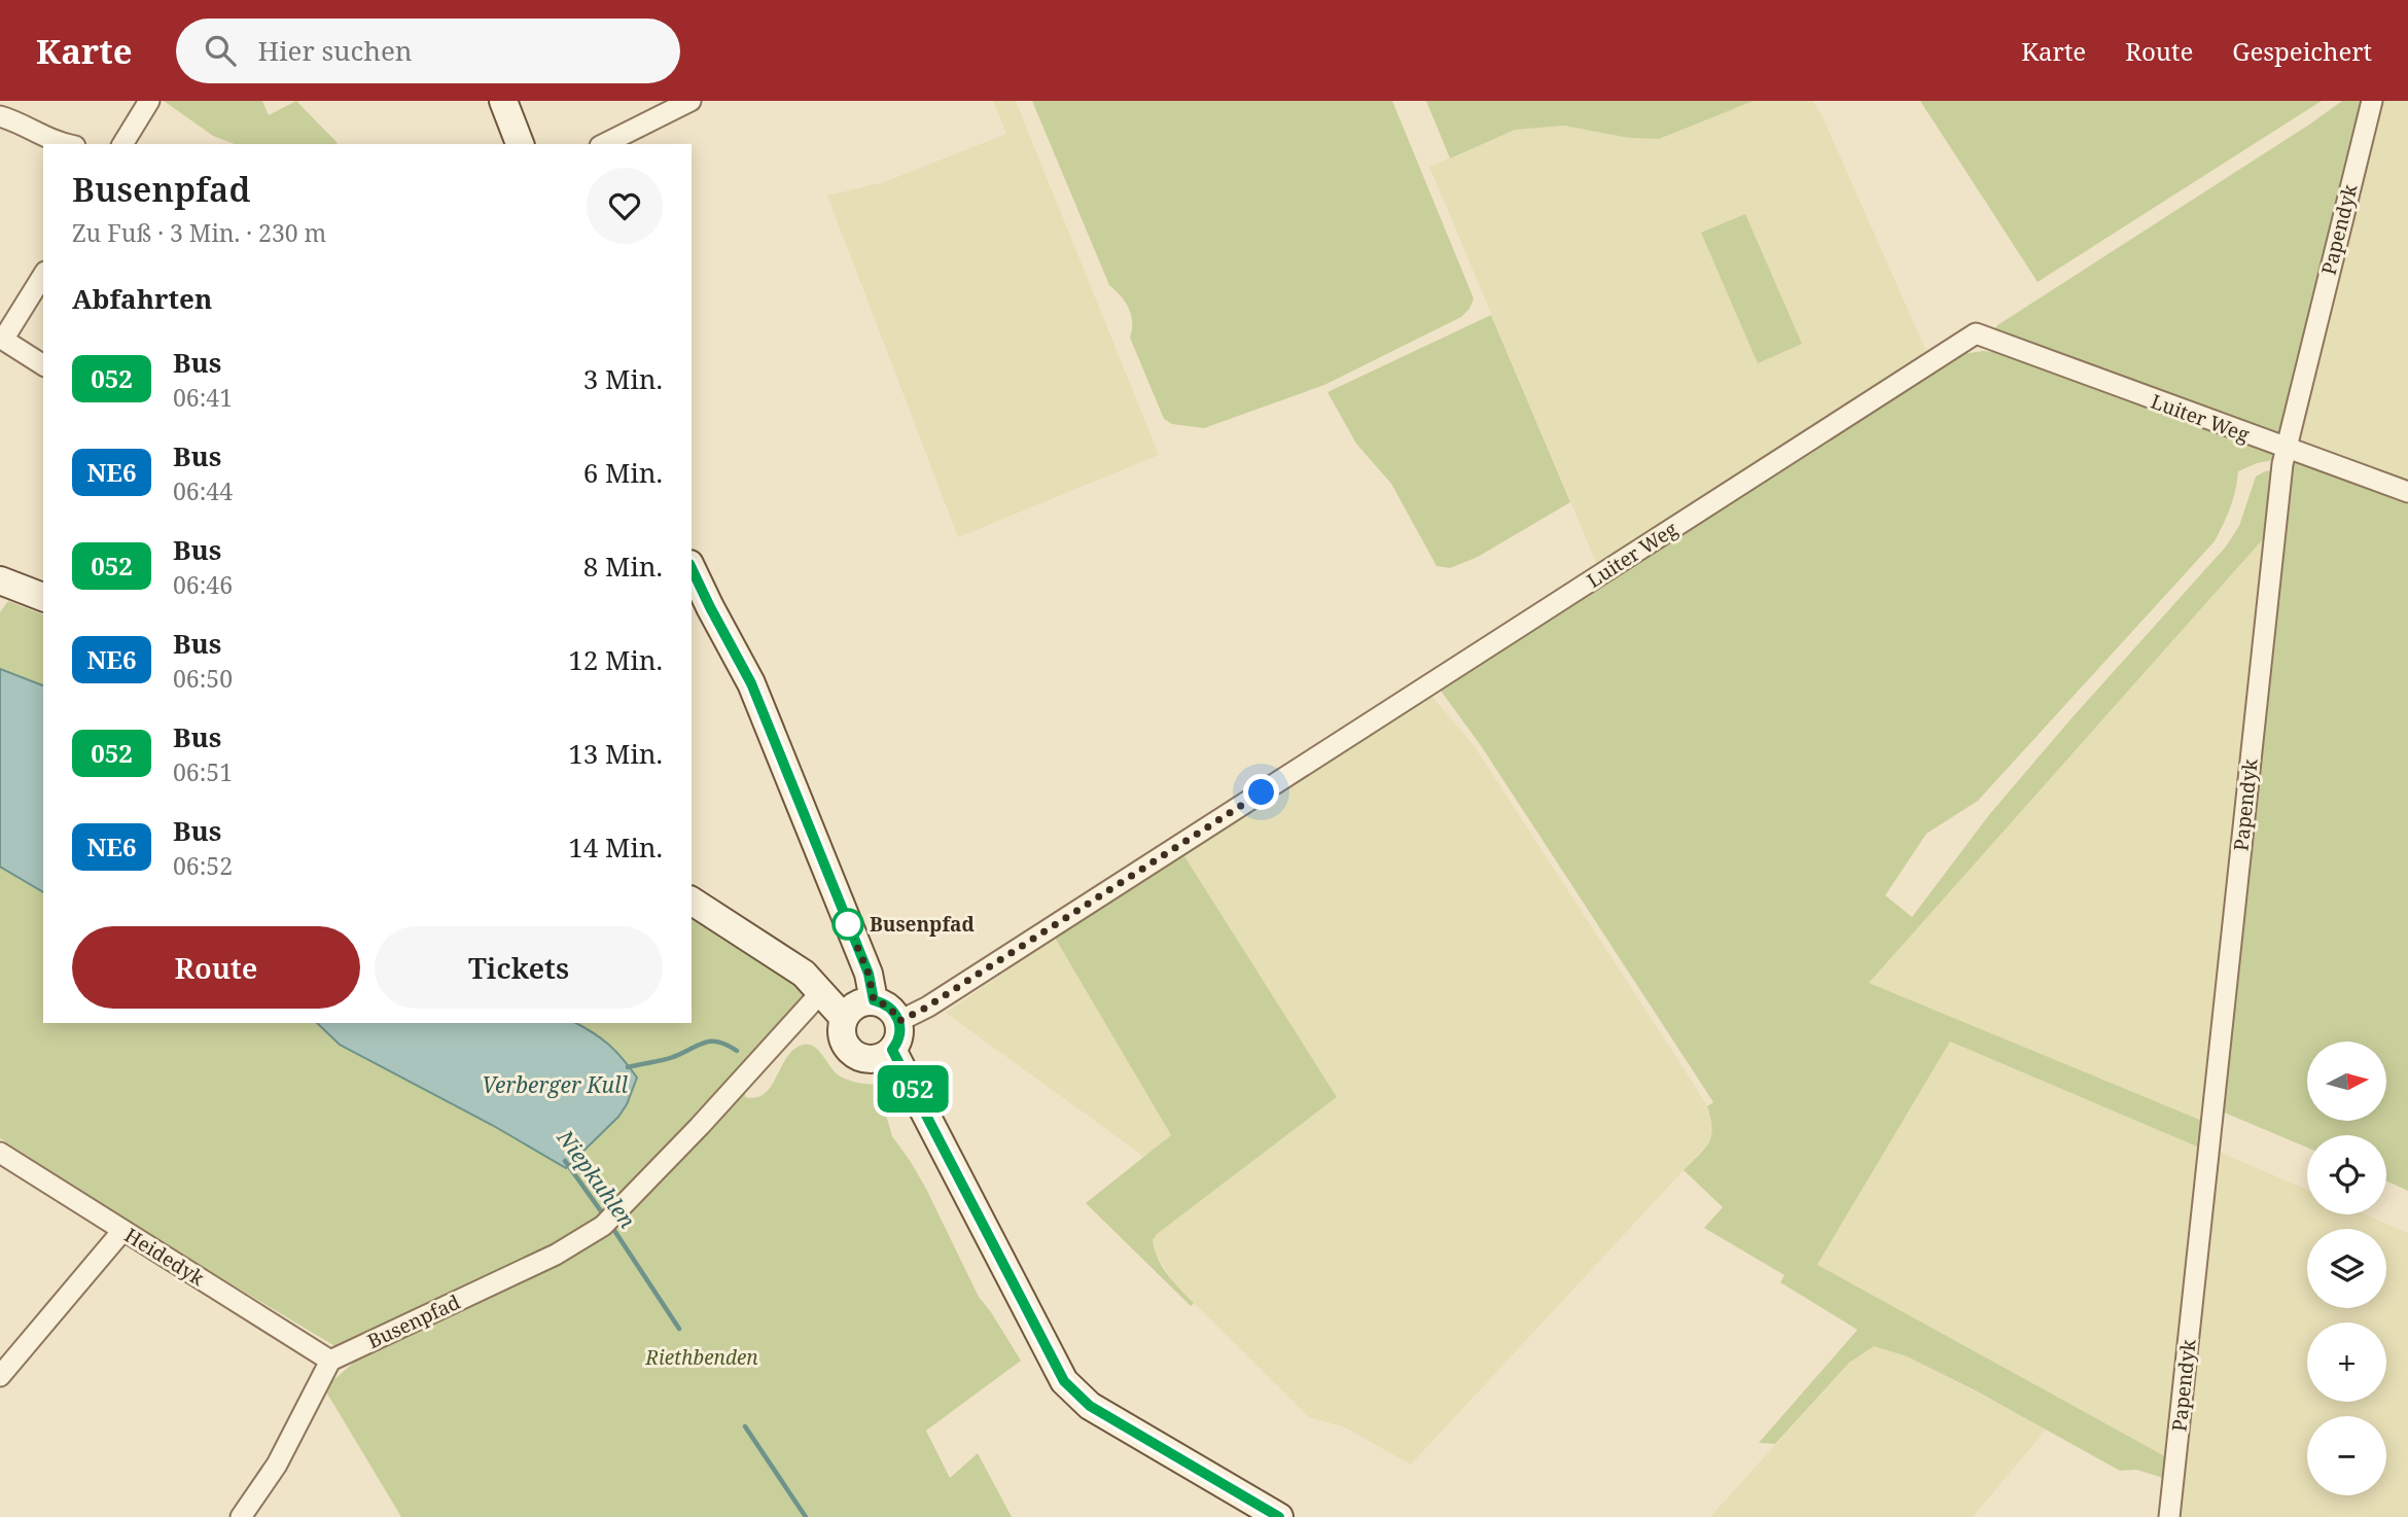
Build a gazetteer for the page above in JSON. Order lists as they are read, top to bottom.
{
  "streets": {
    "street": [
      "Papendyk",
      "Luiter Weg",
      "Heidedyk",
      "Busenpfad"
    ]
  },
  "crossings": [
    ["Papendyk", "Luiter Weg"],
    ["Heidedyk", "Busenpfad"]
  ],
  "water": ["Verberger Kull", "Niepkuhlen"],
  "parks": ["Riethbenden"],
  "places": ["Busenpfad"],
  "lines": ["bus line 052"],
  "north": "right",
  "page": {
    "header": "Karte",
    "search": "Hier suchen",
    "nav": ["Karte", "Route", "Gespeichert"],
    "on_map": "052",
    "heading": [
      ["Busenpfad", "Zu Fuß · 3 Min. · 230 m"],
      "Abfahrten"
    ],
    "list": [
      {
        "mark": "052",
        "name": "Bus",
        "note": "06:41",
        "value": "3 Min."
      },
      {
        "mark": "NE6",
        "name": "Bus",
        "note": "06:44",
        "value": "6 Min."
      },
      {
        "mark": "052",
        "name": "Bus",
        "note": "06:46",
        "value": "8 Min."
      },
      {
        "mark": "NE6",
        "name": "Bus",
        "note": "06:50",
        "value": "12 Min."
      },
      {
        "mark": "052",
        "name": "Bus",
        "note": "06:51",
        "value": "13 Min."
      },
      {
        "mark": "NE6",
        "name": "Bus",
        "note": "06:52",
        "value": "14 Min."
      }
    ],
    "buttons": ["Route", "Tickets"],
    "map_buttons": ["+", "−"]
  }
}
